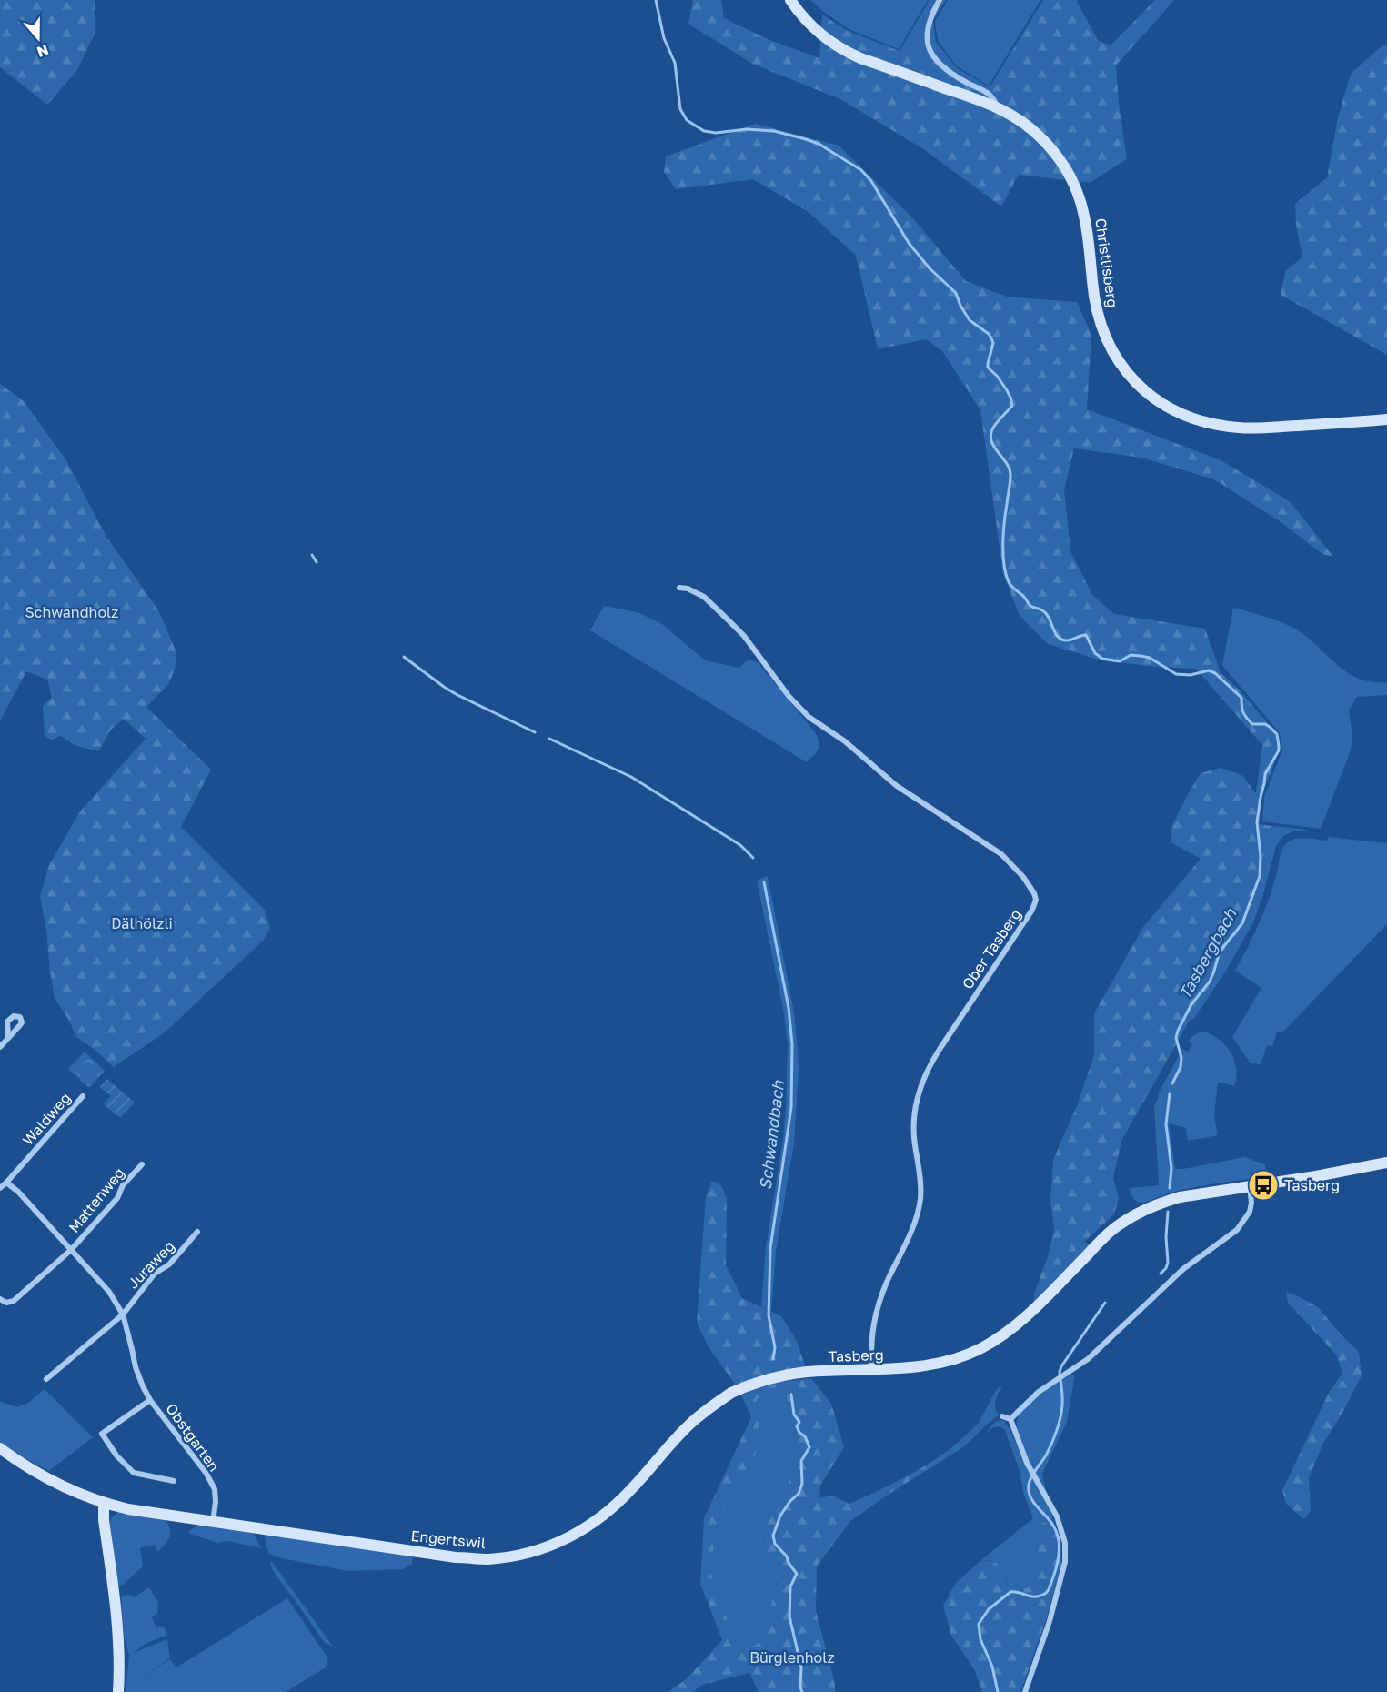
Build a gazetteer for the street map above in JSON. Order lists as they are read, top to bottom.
{
  "streets": {
    "main road": ["Christlisberg", "Tasberg", "Engertswil"],
    "street": [
      "Ober Tasberg",
      "Waldweg",
      "Mattenweg",
      "Juraweg",
      "Obstgarten"
    ]
  },
  "crossings": [
    ["Ober Tasberg", "Tasberg"],
    ["Waldweg", "Obstgarten"],
    ["Mattenweg", "Obstgarten"],
    ["Juraweg", "Obstgarten"],
    ["Tasberg", "Engertswil"],
    ["Obstgarten", "Engertswil"]
  ],
  "water": ["Tasbergbach", "Schwandbach"],
  "parks": ["Schwandholz", "Dälhölzli", "Bürglenholz"],
  "places": {
    "bus stop": ["Tasberg"]
  },
  "north": "bottom"
}
